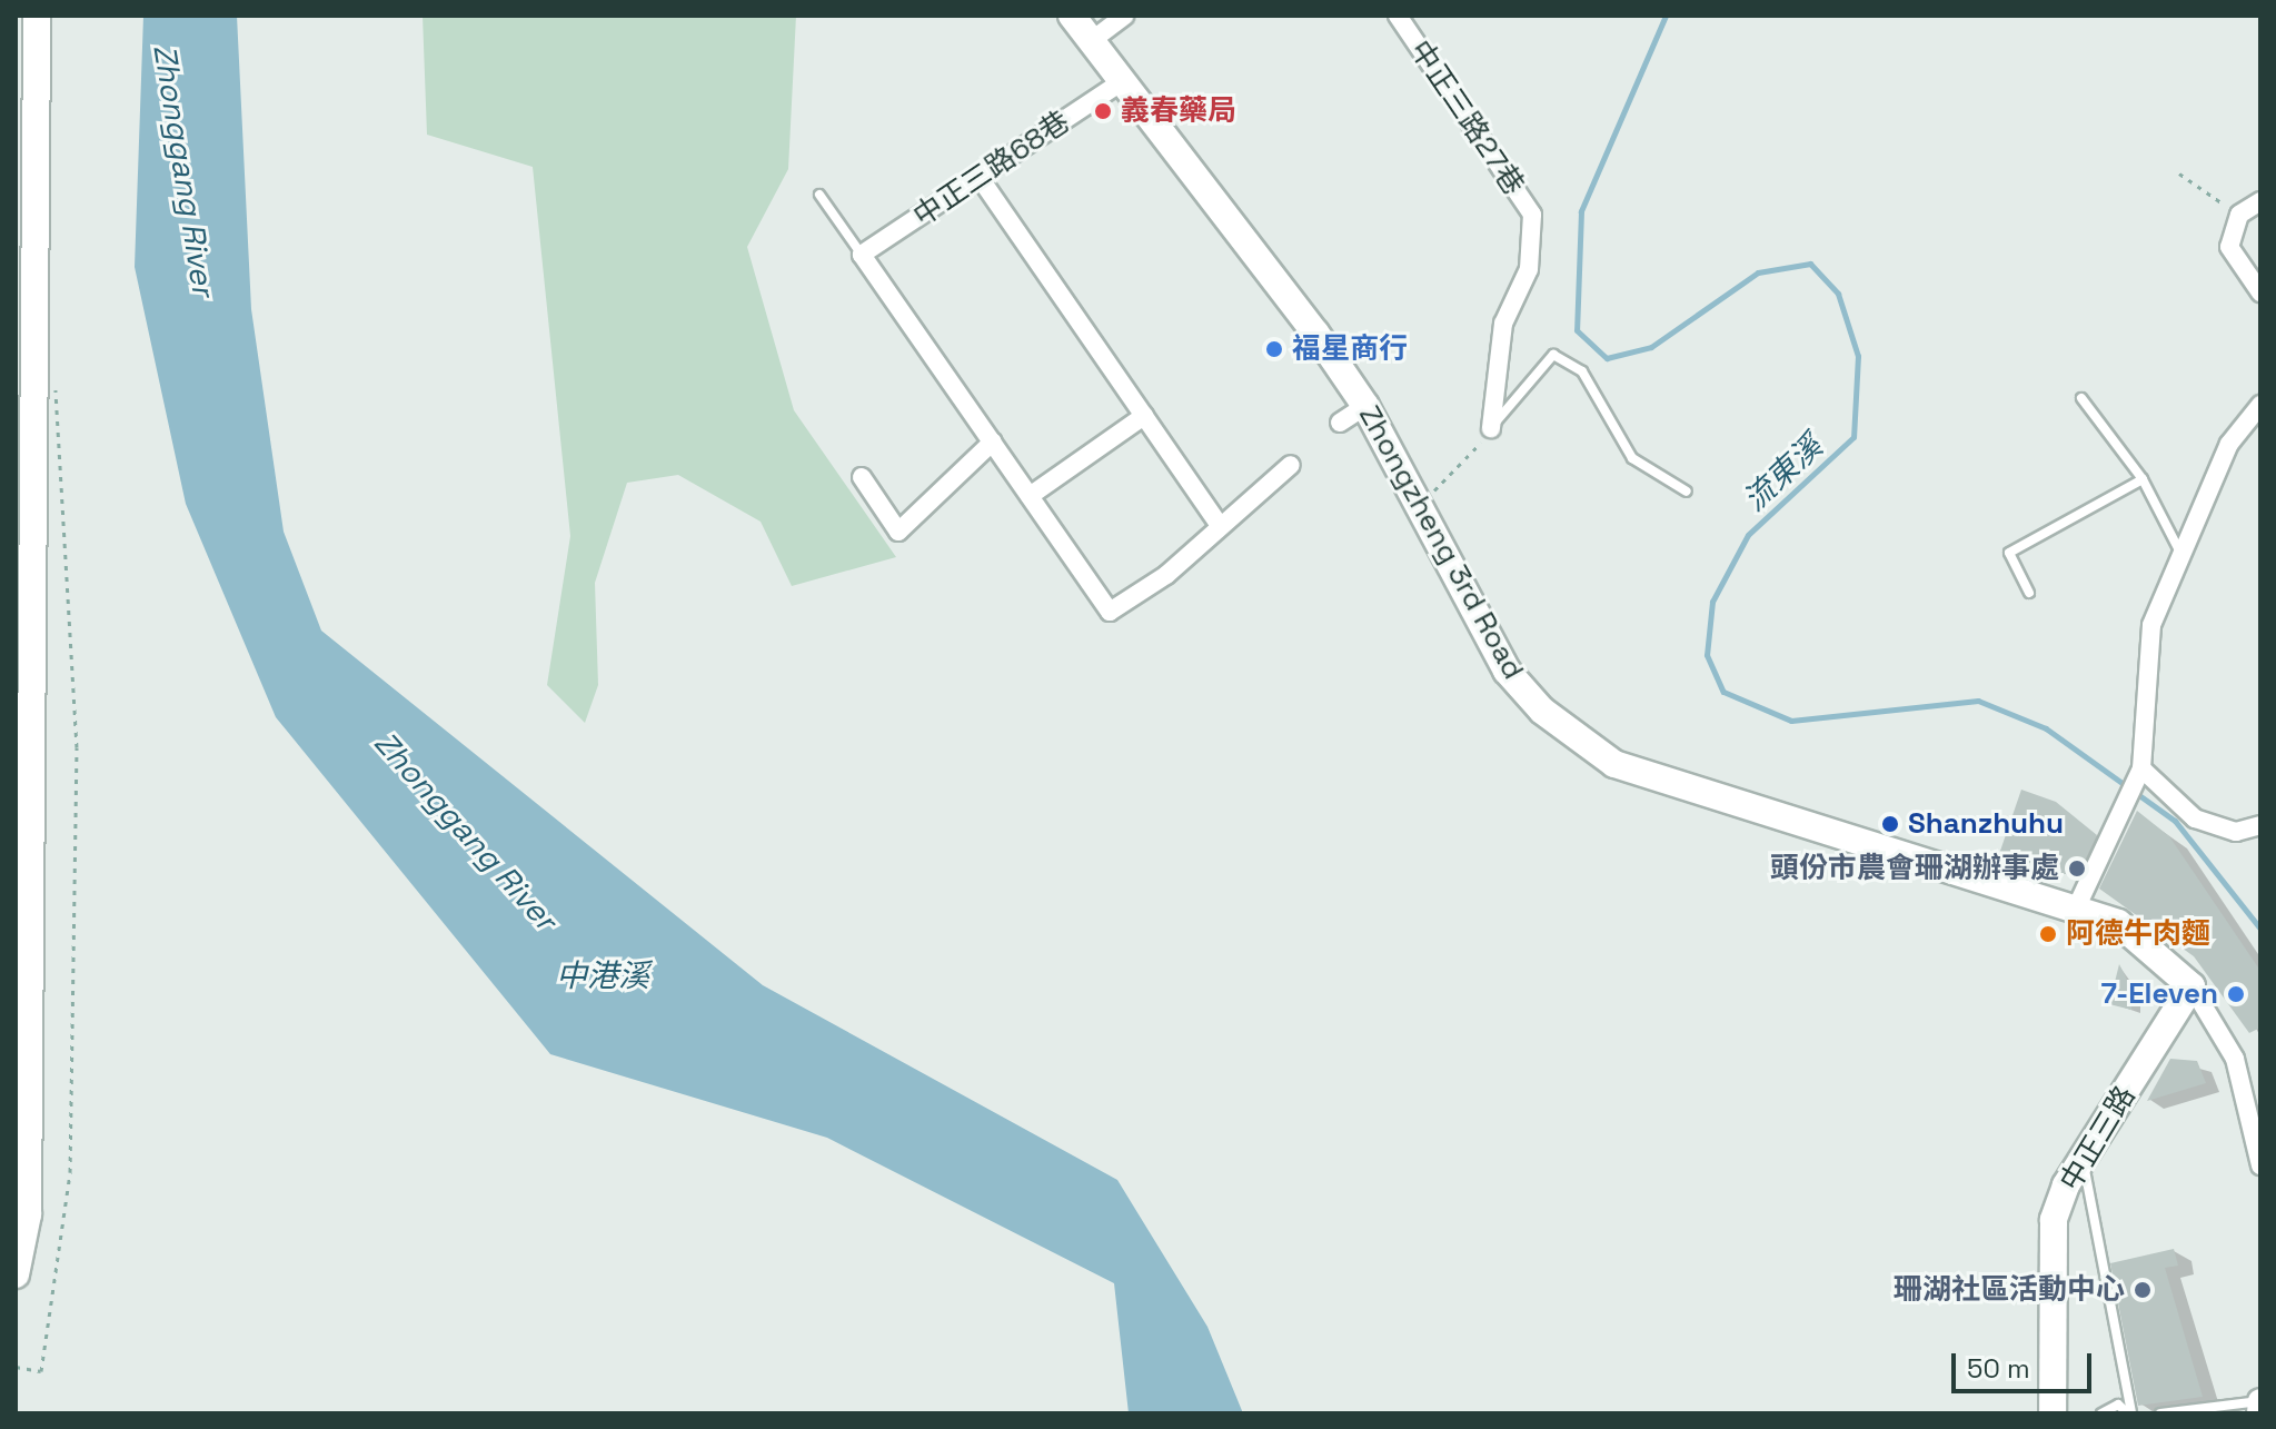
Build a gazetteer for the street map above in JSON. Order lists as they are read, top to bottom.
{
  "streets": {
    "main road": ["Zhongzheng 3rd Road", "中正三路"],
    "street": ["中正三路27巷", "中正三路68巷"]
  },
  "crossings": [
    ["中正三路68巷", "Zhongzheng 3rd Road"],
    ["Zhongzheng 3rd Road", "中正三路"]
  ],
  "water": ["Zhonggang River", "流東溪", "中港溪"],
  "places": [
    "義春藥局",
    "福星商行",
    "Shanzhuhu",
    "頭份市農會珊湖辦事處",
    "阿德牛肉麵",
    "7-Eleven",
    "珊湖社區活動中心"
  ],
  "scale_bar": "50 m"
}
